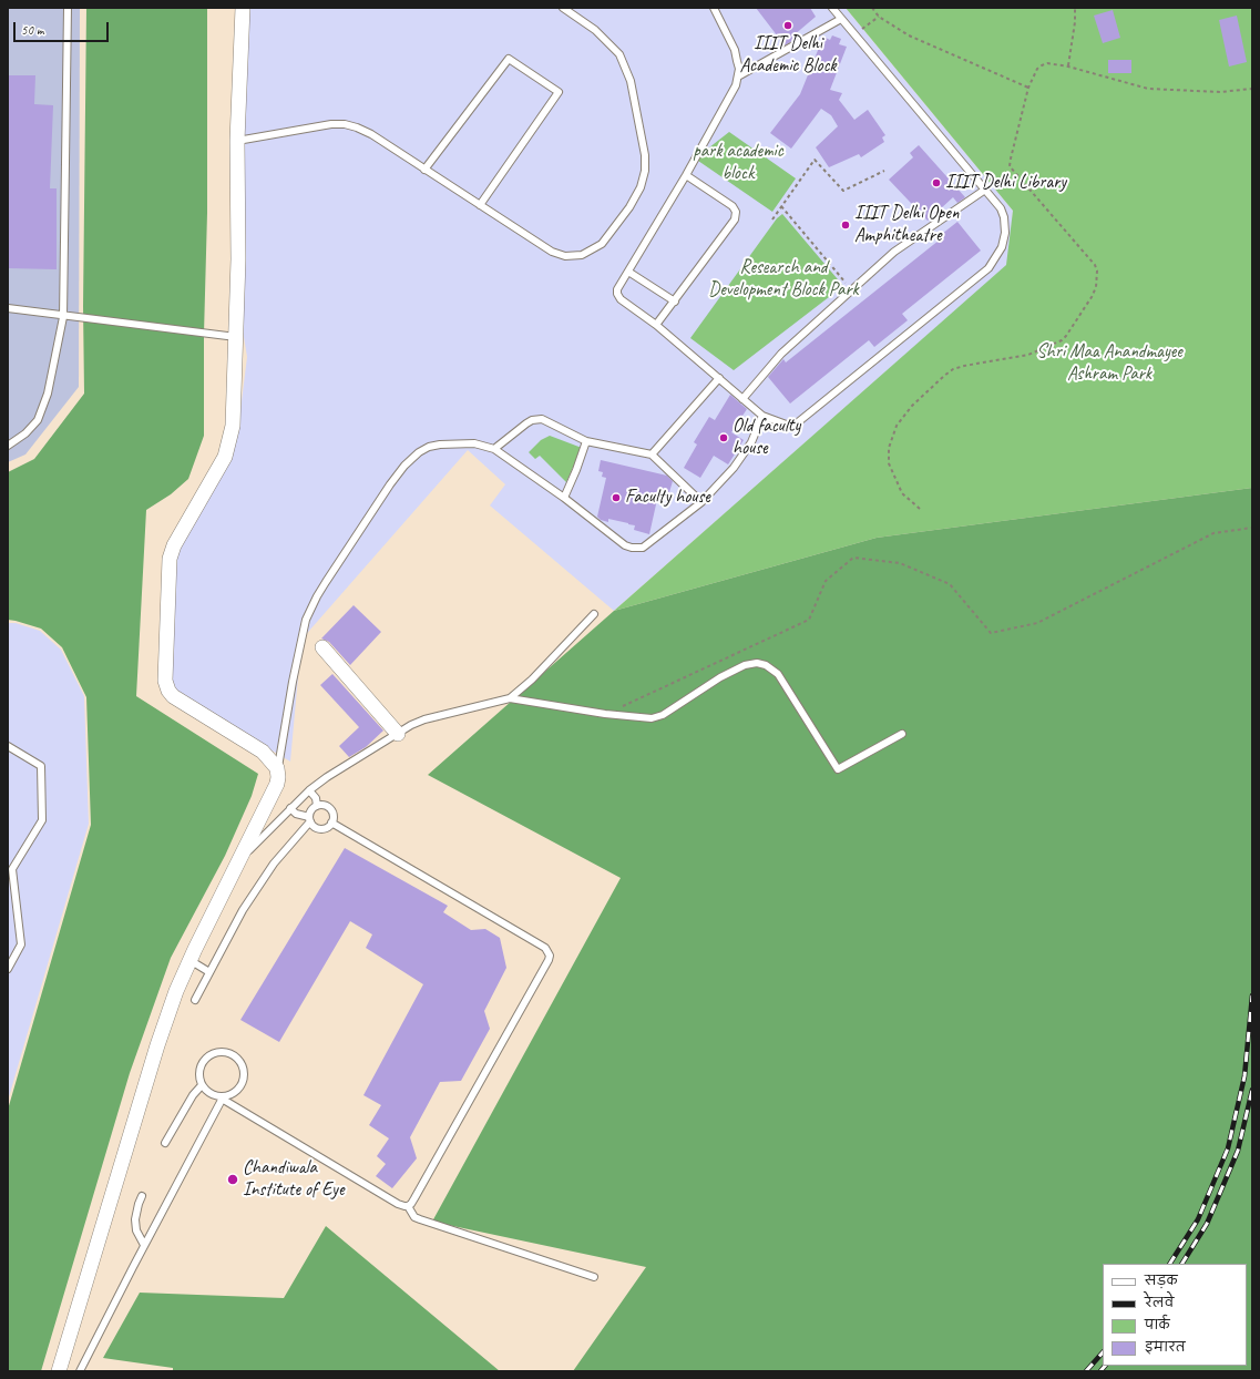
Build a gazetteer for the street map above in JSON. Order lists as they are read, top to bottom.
{
  "parks": ["park academic block", "Research and Development Block Park", "Shri Maa Anandmayee Ashram Park"],
  "places": [
    "IIIT Delhi Academic Block",
    "IIIT Delhi Library",
    "IIIT Delhi Open Amphitheatre",
    "Old faculty house",
    "Faculty house",
    "Chandiwala Institute of Eye"
  ],
  "legend": [
    "सड़क",
    "रेलवे",
    "पार्क",
    "इमारत"
  ],
  "scale_bar": "50 m"
}
